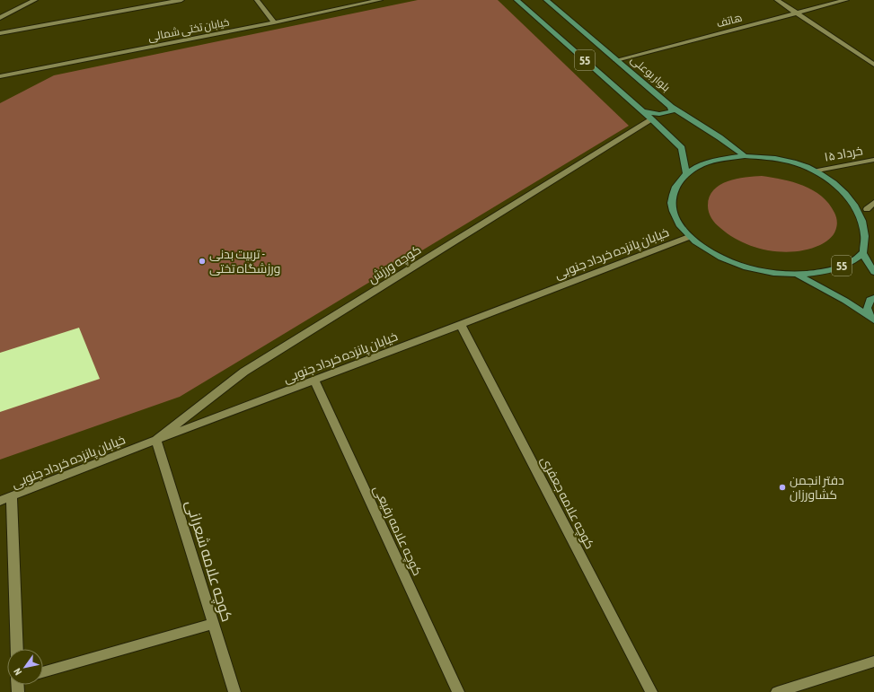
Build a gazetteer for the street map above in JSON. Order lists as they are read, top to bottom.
{
  "streets": {
    "main road": ["55", "بلوار بوعلی"],
    "street": [
      "هاتف",
      "خیابان تختی شمالی",
      "۱۵ خرداد",
      "خیابان پانزده خرداد جنوبی",
      "کوچه ورزش",
      "کوچه علامه جعفری",
      "کوچه علامه رفیعی",
      "کوچه علامه شعرانی"
    ]
  },
  "crossings": [
    ["هاتف", "بلوار بوعلی"],
    ["55", "بلوار بوعلی"],
    ["55", "۱۵ خرداد"],
    ["55", "خیابان پانزده خرداد جنوبی"],
    ["55", "کوچه ورزش"],
    ["خیابان پانزده خرداد جنوبی", "کوچه ورزش"],
    ["خیابان پانزده خرداد جنوبی", "کوچه علامه جعفری"],
    ["خیابان پانزده خرداد جنوبی", "کوچه علامه رفیعی"],
    ["خیابان پانزده خرداد جنوبی", "کوچه علامه شعرانی"],
    ["کوچه ورزش", "کوچه علامه شعرانی"]
  ],
  "places": ["تربیت بدنی - ورزشگاه تختی", "دفتر انجمن کشاورزان"],
  "north": "bottom left"
}
